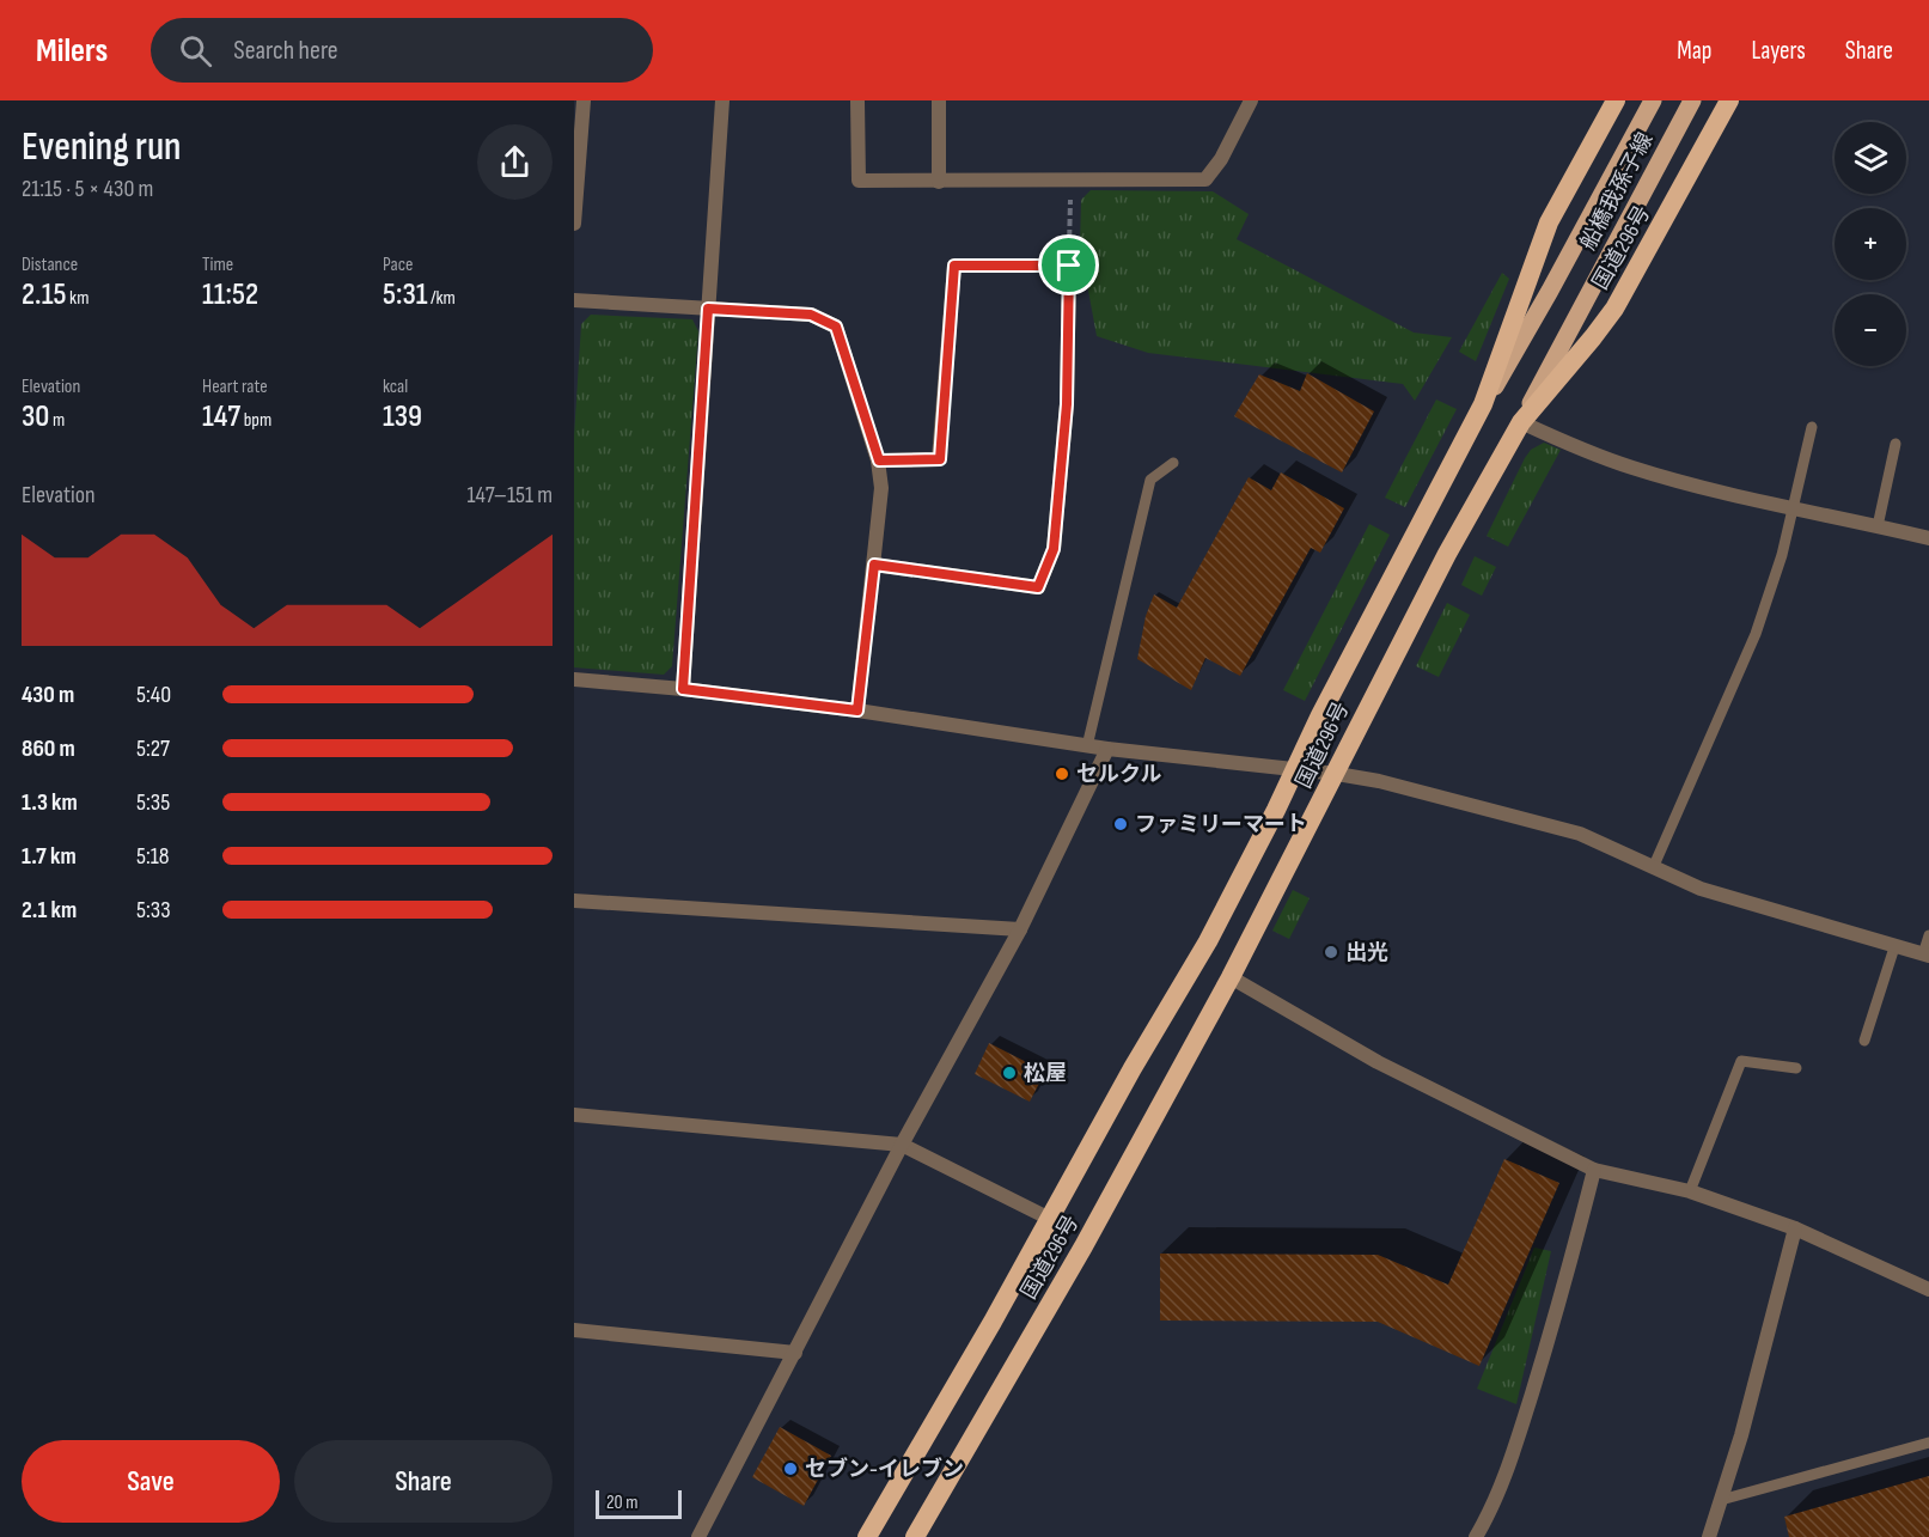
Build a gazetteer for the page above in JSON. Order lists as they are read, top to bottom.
{
  "streets": {
    "highway": ["国道296号"],
    "main road": ["船橋我孫子線"]
  },
  "crossings": [
    ["船橋我孫子線", "国道296号"]
  ],
  "places": [
    "セルクル",
    "ファミリーマート",
    "出光",
    "松屋",
    "セブン-イレブン"
  ],
  "scale_bar": "20 m",
  "page": {
    "header": "Milers",
    "search": "Search here",
    "nav": ["Map", "Layers", "Share"],
    "heading": ["Evening run", "21:15 · 5 × 430 m"],
    "map_buttons": ["+", "−"],
    "stats": [
      ["Distance", "2.15 km"],
      ["Time", "11:52"],
      ["Pace", "5:31 /km"],
      ["Elevation", "30 m"],
      ["Heart rate", "147 bpm"],
      ["kcal", "139"]
    ],
    "chart": ["Elevation", "147–151 m"],
    "list": [
      {
        "name": "430 m",
        "note": "5:40"
      },
      {
        "name": "860 m",
        "note": "5:27"
      },
      {
        "name": "1.3 km",
        "note": "5:35"
      },
      {
        "name": "1.7 km",
        "note": "5:18"
      },
      {
        "name": "2.1 km",
        "note": "5:33"
      }
    ],
    "buttons": ["Save", "Share"],
    "scale": "20 m"
  }
}
